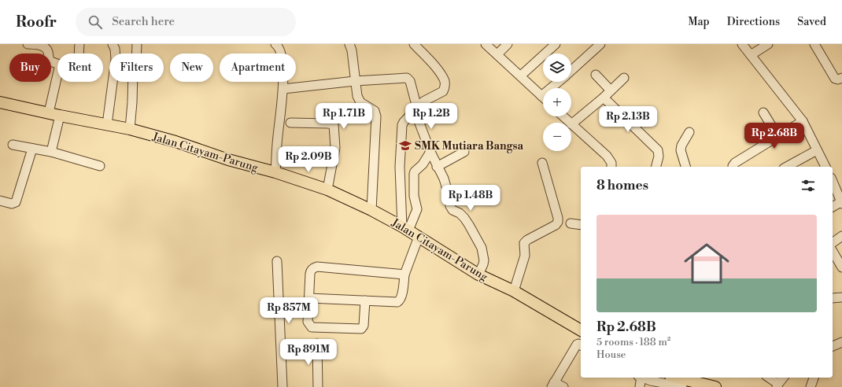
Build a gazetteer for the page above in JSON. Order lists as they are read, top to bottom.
{
  "streets": {
    "main road": ["Jalan Citayam-Parung"]
  },
  "places": {
    "school or university": ["SMK Mutiara Bangsa"]
  },
  "page": {
    "header": "Roofr",
    "search": "Search here",
    "nav": ["Map", "Directions", "Saved"],
    "map_buttons": ["+", "−"],
    "chip": [
      "Buy",
      "Rent",
      "Filters",
      "New",
      "Apartment"
    ],
    "price": [
      "Rp 1.71B",
      "Rp 1.2B",
      "Rp 2.13B",
      "Rp 2.68B",
      "Rp 2.09B",
      "Rp 1.48B",
      "Rp 857M",
      "Rp 891M"
    ],
    "heading": "8 homes",
    "list": [
      {
        "name": "Rp 2.68B",
        "note": "5 rooms · 188 m² · House"
      }
    ]
  }
}
